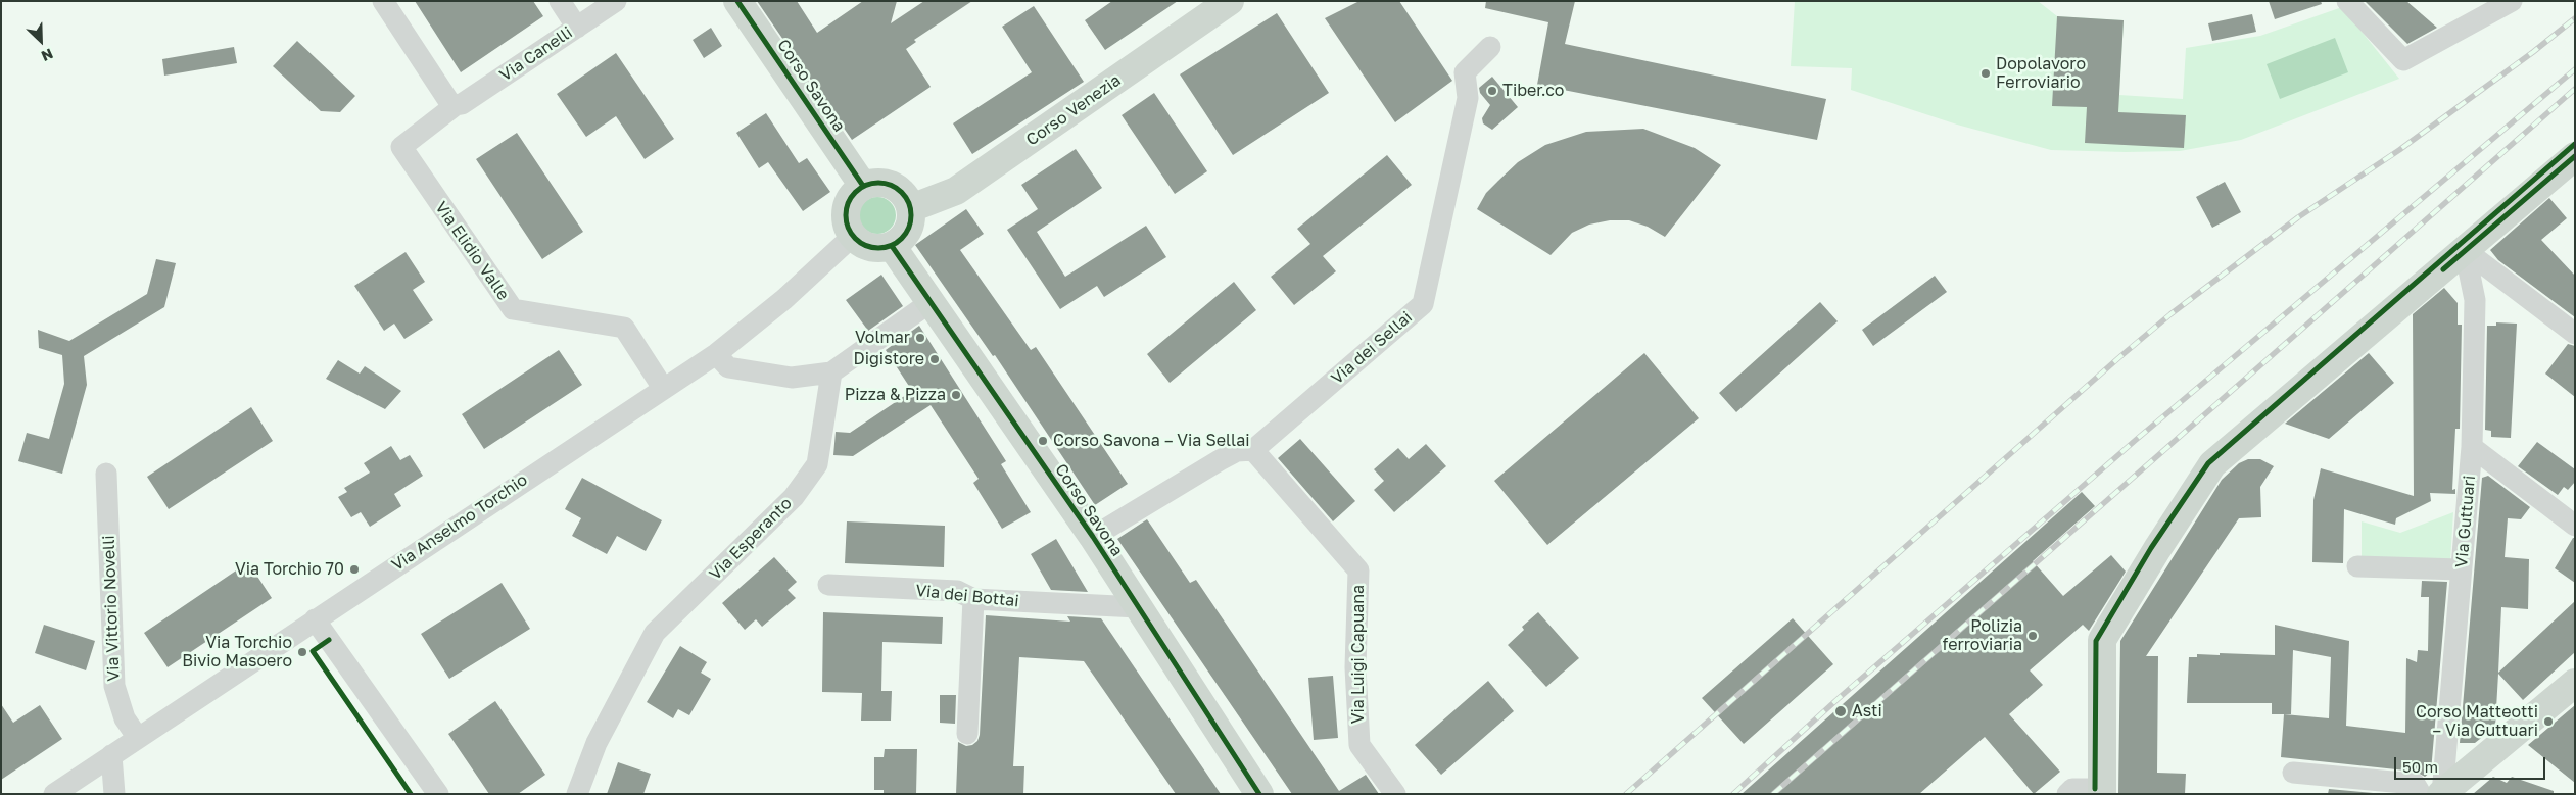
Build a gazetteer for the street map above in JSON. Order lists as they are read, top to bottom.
{
  "streets": {
    "main road": ["Corso Savona", "Corso Venezia"],
    "street": [
      "Via Canelli",
      "Via Elidio Valle",
      "Via dei Sellai",
      "Via Guttuari",
      "Via Anselmo Torchio",
      "Via Esperanto",
      "Via dei Bottai",
      "Via Vittorio Novelli",
      "Via Luigi Capuana"
    ]
  },
  "crossings": [
    ["Via Canelli", "Via Elidio Valle"],
    ["Corso Savona", "Corso Venezia"],
    ["Corso Savona", "Via dei Sellai"],
    ["Corso Savona", "Via Anselmo Torchio"],
    ["Corso Savona", "Via dei Bottai"],
    ["Corso Venezia", "Via Anselmo Torchio"],
    ["Via Elidio Valle", "Via Anselmo Torchio"],
    ["Via dei Sellai", "Via Luigi Capuana"],
    ["Via Anselmo Torchio", "Via Vittorio Novelli"]
  ],
  "places": [
    "Dopolavoro Ferroviario",
    "Tiber.co",
    "Volmar",
    "Digistore",
    "Pizza & Pizza",
    "Corso Savona – Via Sellai",
    "Via Torchio 70",
    "Polizia ferroviaria",
    "Via Torchio Bivio Masoero",
    "Asti",
    "Corso Matteotti – Via Guttuari"
  ],
  "scale_bar": "50 m",
  "north": "bottom right"
}
